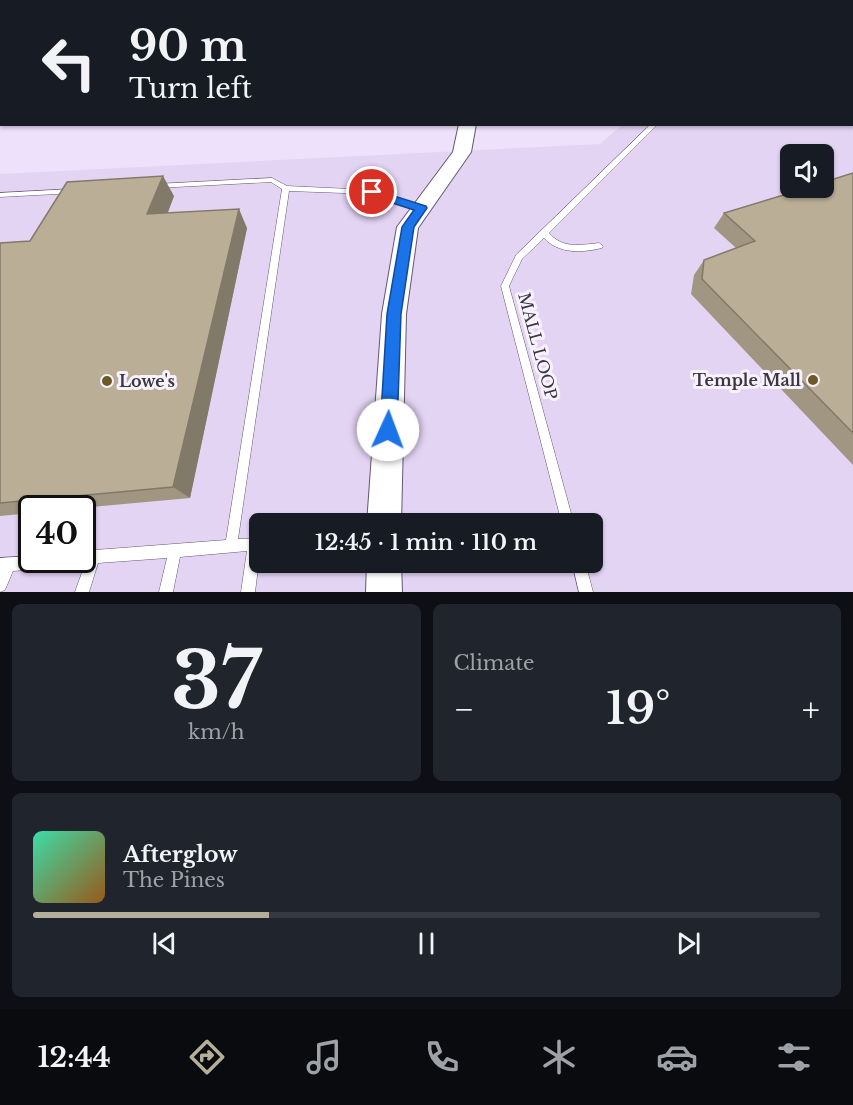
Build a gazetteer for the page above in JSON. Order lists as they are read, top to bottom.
{
  "streets": {
    "lane": ["MALL LOOP"]
  },
  "places": ["Temple Mall", "Lowe's"],
  "page": {
    "turn": ["90 m", "Turn left"],
    "limit": "40",
    "trip": "12:45 · 1 min · 110 m",
    "tile": [
      ["37", "km/h"],
      "Climate"
    ],
    "heat": ["−", "19°", "+"],
    "song": ["Afterglow", "The Pines"],
    "tabs": "12:44"
  }
}
